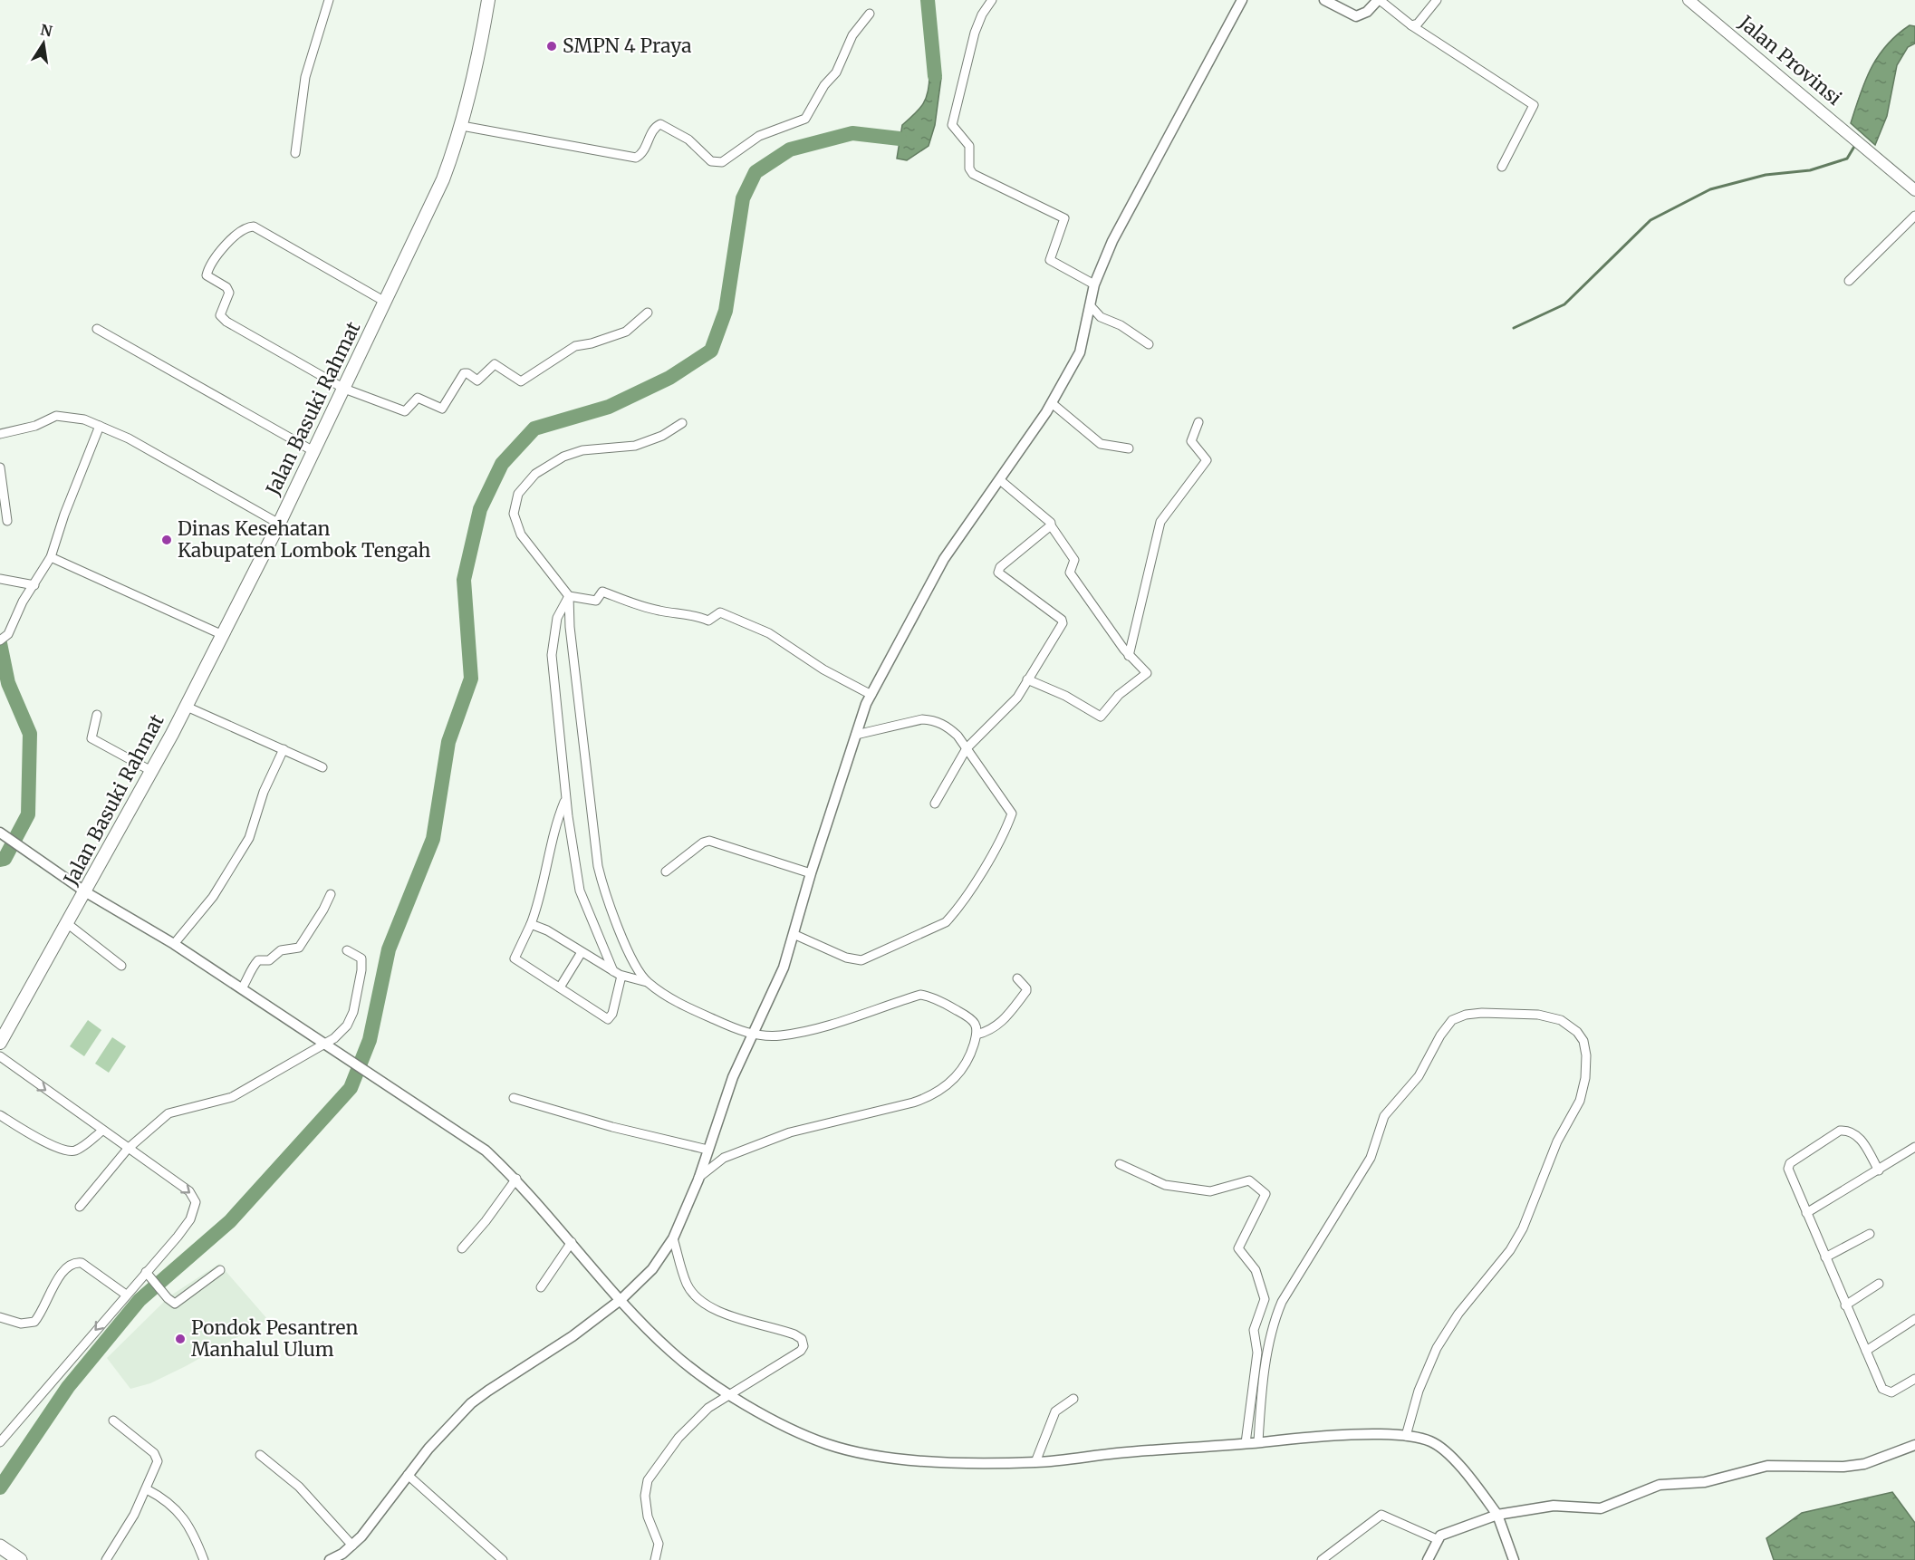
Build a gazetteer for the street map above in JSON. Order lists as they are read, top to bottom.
{
  "streets": {
    "main road": ["Jalan Provinsi", "Jalan Basuki Rahmat"]
  },
  "places": ["SMPN 4 Praya", "Dinas Kesehatan Kabupaten Lombok Tengah", "Pondok Pesantren Manhalul Ulum"],
  "north": "top"
}
